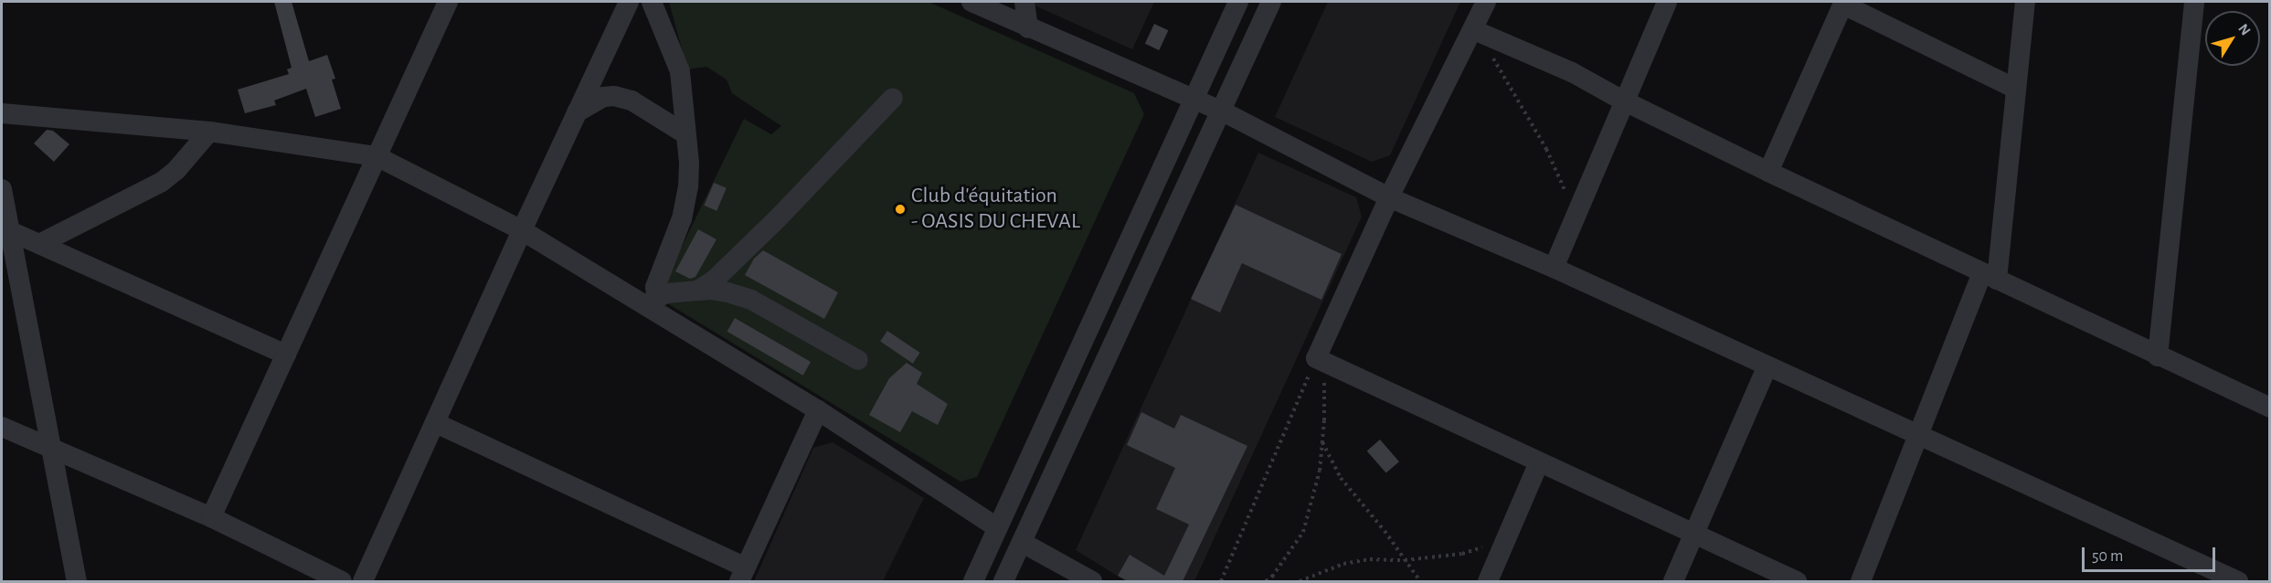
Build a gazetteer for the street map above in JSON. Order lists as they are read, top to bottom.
{
  "places": ["Club d'équitation - OASIS DU CHEVAL"],
  "scale_bar": "50 m",
  "north": "top right"
}
